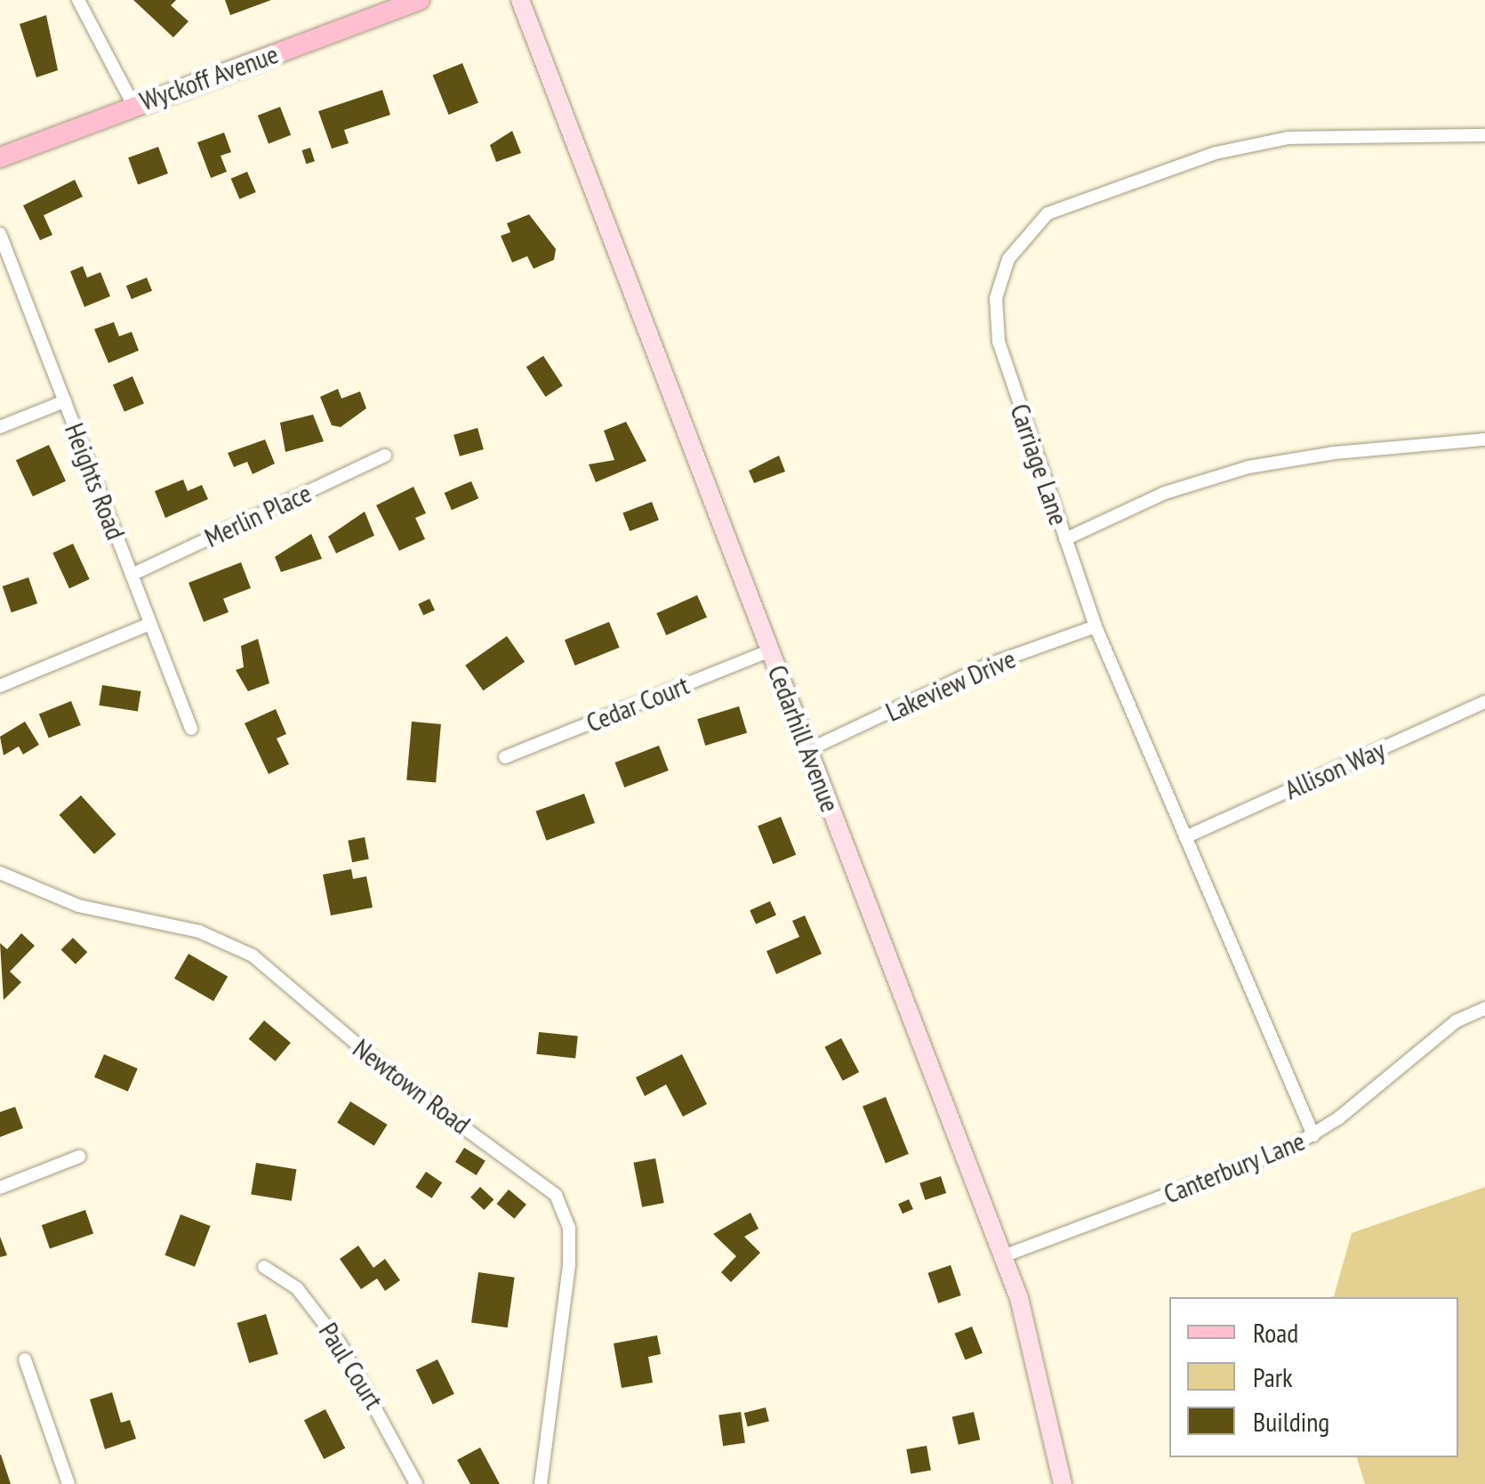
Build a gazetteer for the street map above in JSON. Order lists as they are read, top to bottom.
{
  "streets": {
    "main road": ["Wyckoff Avenue"],
    "street": [
      "Carriage Lane",
      "Heights Road",
      "Merlin Place",
      "Lakeview Drive",
      "Cedar Court",
      "Cedarhill Avenue",
      "Allison Way",
      "Newtown Road",
      "Canterbury Lane",
      "Paul Court"
    ]
  },
  "crossings": [
    ["Carriage Lane", "Lakeview Drive"],
    ["Carriage Lane", "Allison Way"],
    ["Carriage Lane", "Canterbury Lane"],
    ["Heights Road", "Merlin Place"],
    ["Lakeview Drive", "Cedarhill Avenue"],
    ["Cedar Court", "Cedarhill Avenue"],
    ["Cedarhill Avenue", "Canterbury Lane"]
  ],
  "legend": ["Road", "Park", "Building"]
}
